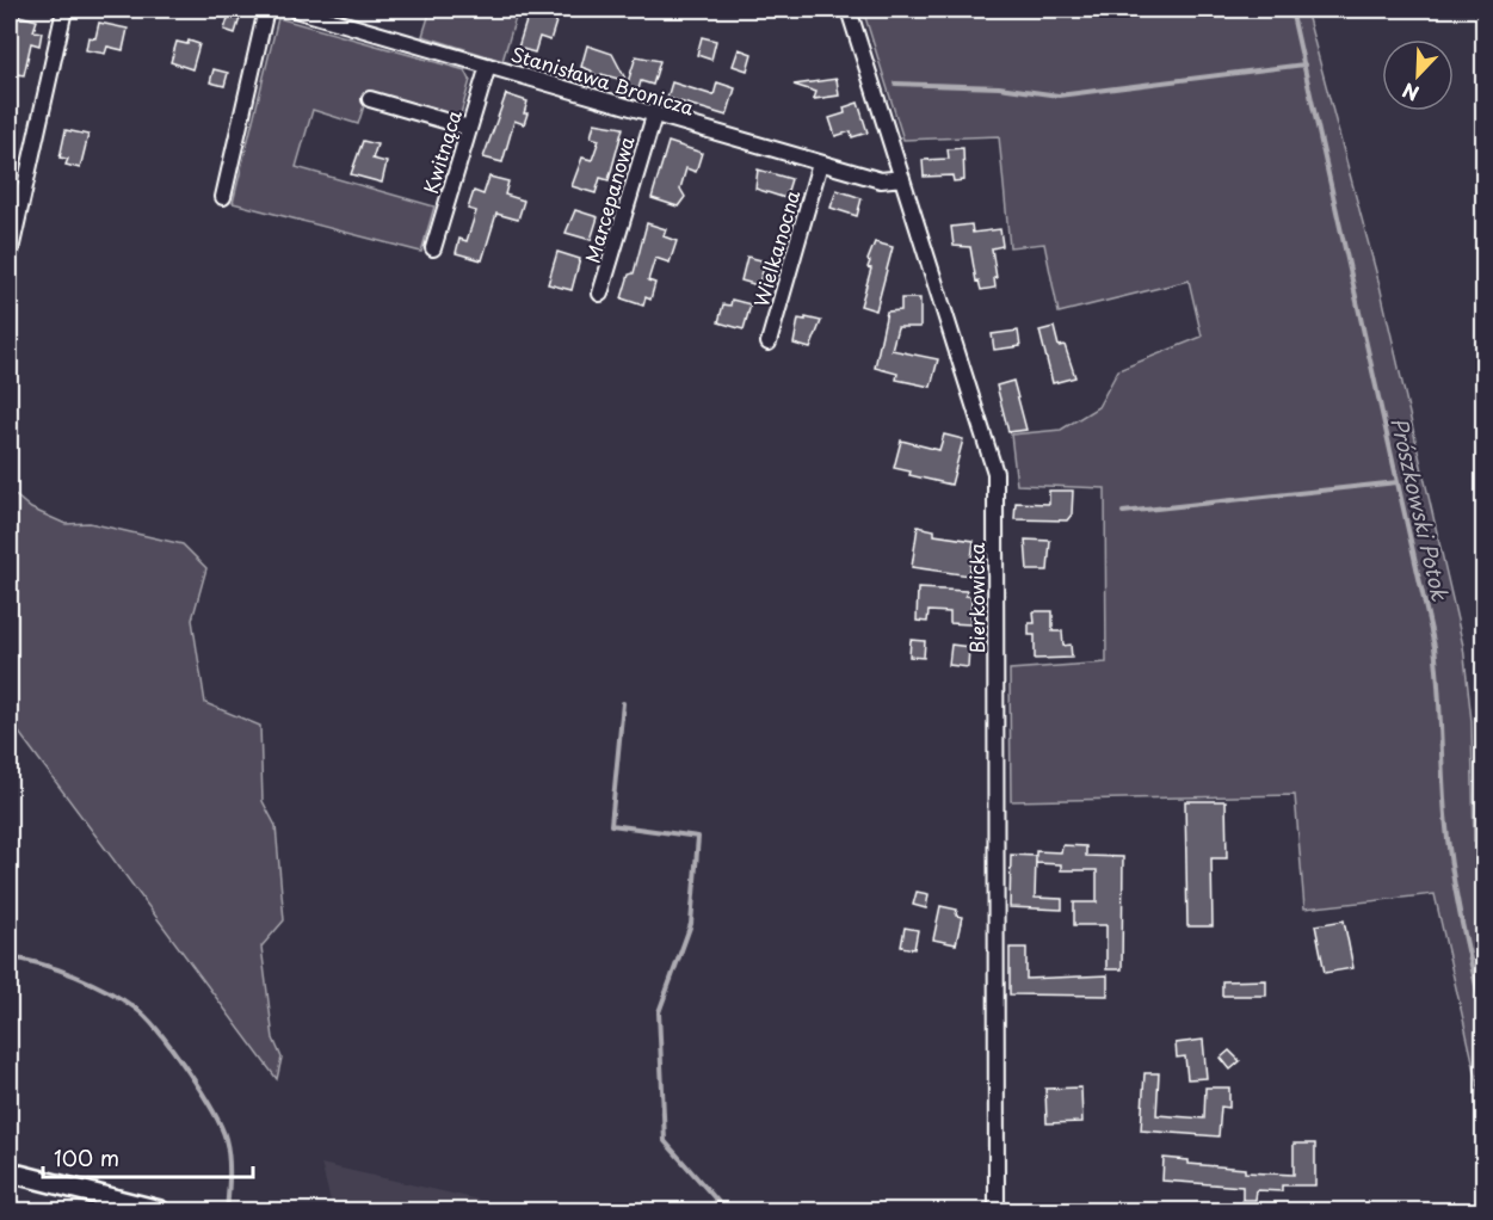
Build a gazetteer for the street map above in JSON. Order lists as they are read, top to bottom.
{
  "streets": {
    "street": [
      "Stanisława Bronicza",
      "Kwitnąca",
      "Marcepanowa",
      "Wielkanocna",
      "Bierkowicka"
    ]
  },
  "crossings": [
    ["Stanisława Bronicza", "Kwitnąca"],
    ["Stanisława Bronicza", "Marcepanowa"],
    ["Stanisława Bronicza", "Wielkanocna"],
    ["Stanisława Bronicza", "Bierkowicka"]
  ],
  "water": ["Prószkowski Potok"],
  "scale_bar": "100 m",
  "north": "bottom left"
}
